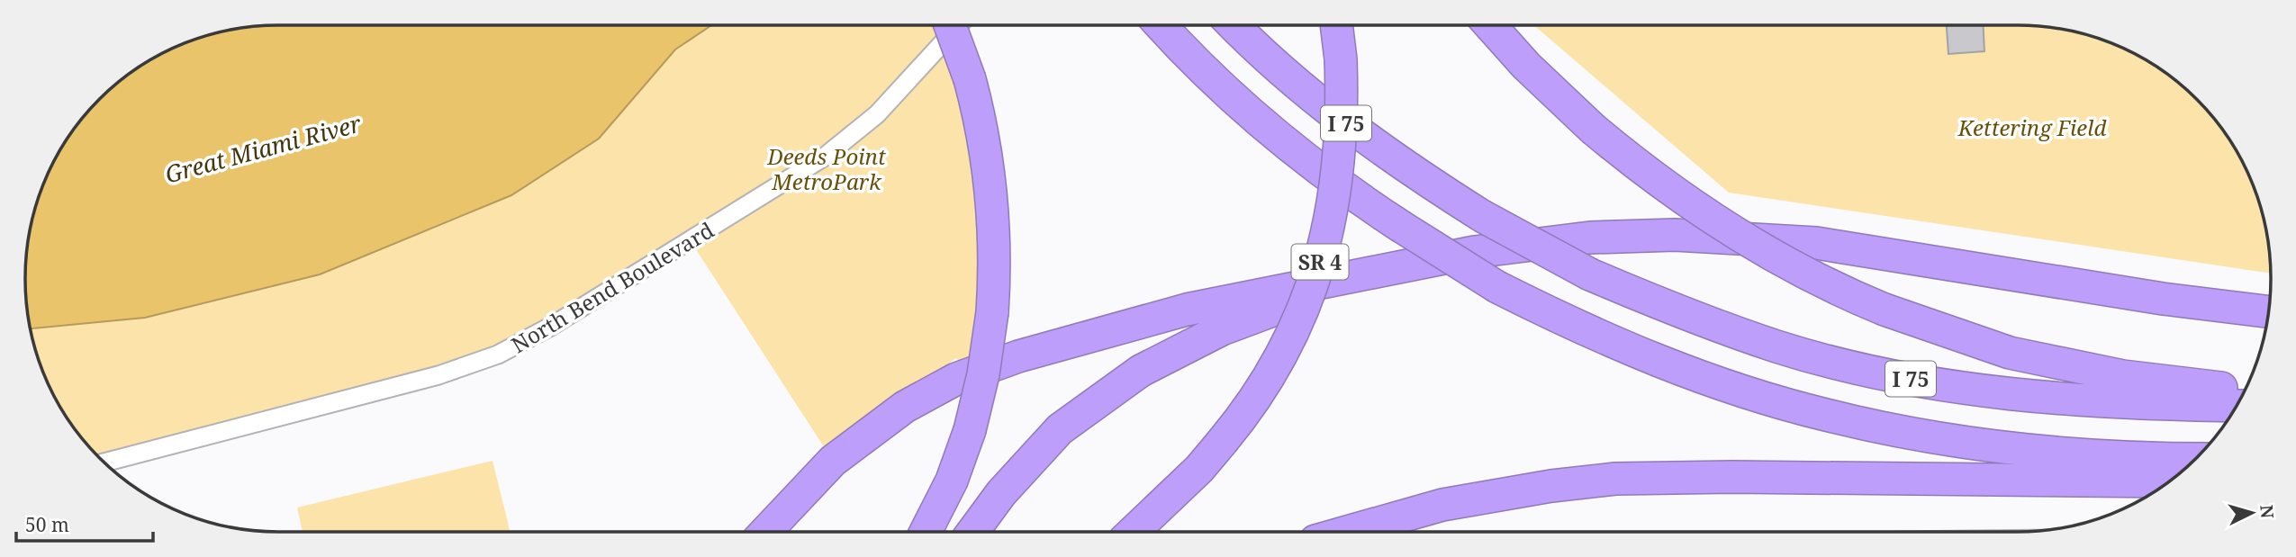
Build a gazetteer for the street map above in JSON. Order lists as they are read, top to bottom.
{
  "streets": {
    "highway": ["I 75", "SR 4"],
    "street": ["North Bend Boulevard"]
  },
  "water": ["Great Miami River"],
  "parks": ["Kettering Field", "Deeds Point MetroPark"],
  "scale_bar": "50 m",
  "north": "right"
}
